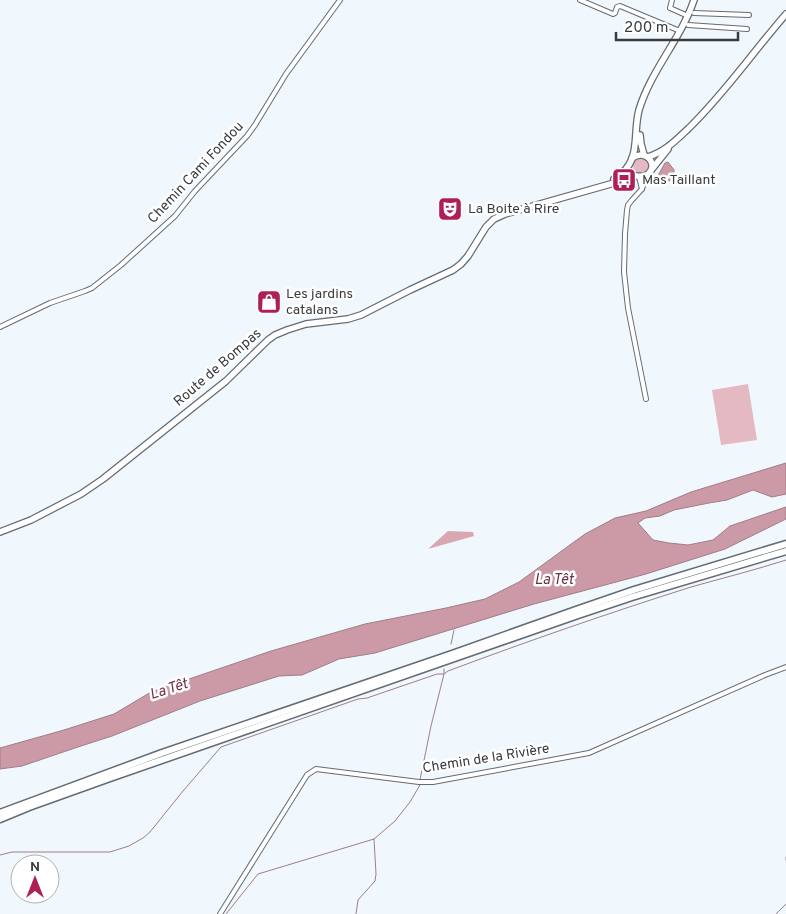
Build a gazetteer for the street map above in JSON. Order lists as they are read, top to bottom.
{
  "streets": {
    "main road": ["Route de Bompas"],
    "street": ["Chemin Cami Fondou", "Chemin de la Rivière"]
  },
  "water": ["La Têt"],
  "places": {
    "bus stop": ["Mas Taillant"],
    "theatre": ["La Boite à Rire"],
    "shop": ["Les jardins catalans"]
  },
  "scale_bar": "200 m",
  "north": "top"
}
